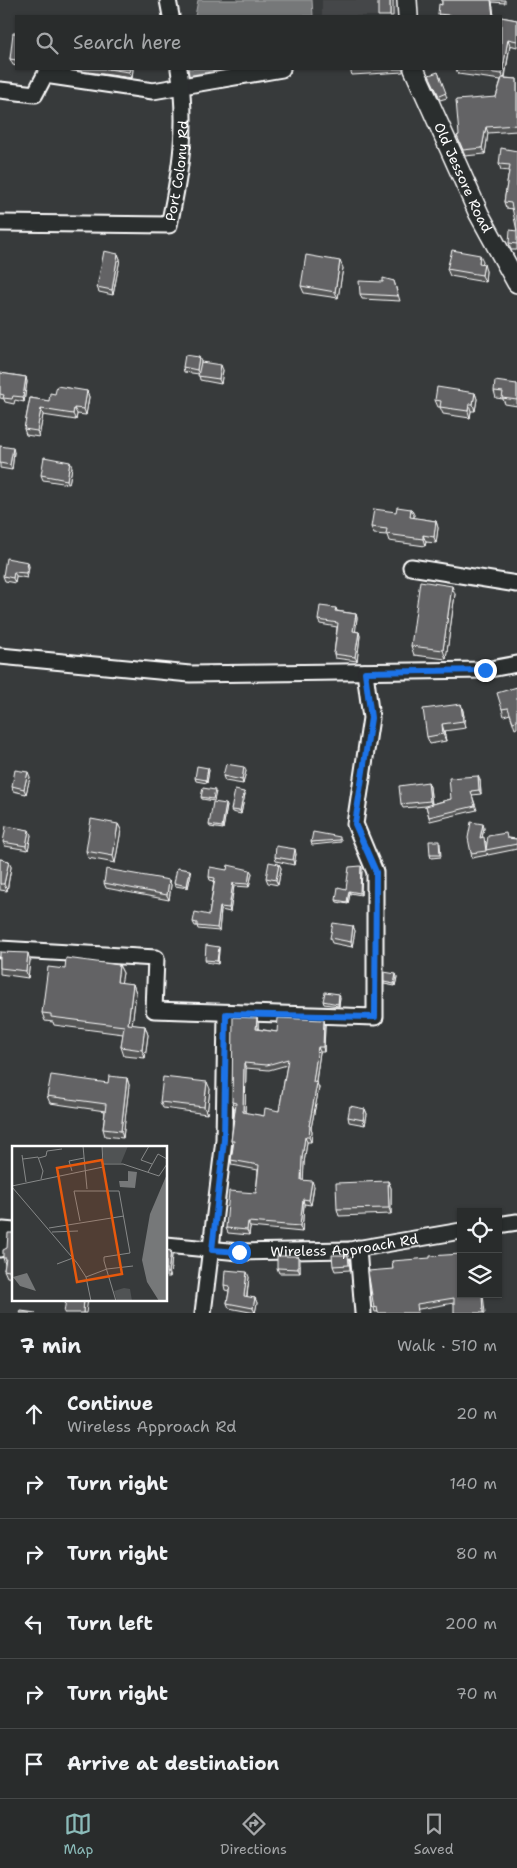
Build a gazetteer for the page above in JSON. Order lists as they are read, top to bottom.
{
  "streets": {
    "main road": ["Old Jessore Road"],
    "street": ["Port Colony Rd", "Wireless Approach Rd"]
  },
  "page": {
    "search": "Search here",
    "heading": ["7 min", "Walk · 510 m"],
    "list": [
      ["Continue", "Wireless Approach Rd", "20 m"],
      ["Turn right", "140 m"],
      ["Turn right", "80 m"],
      ["Turn left", "200 m"],
      ["Turn right", "70 m"],
      "Arrive at destination"
    ],
    "nav": ["Map", "Directions", "Saved"]
  }
}
